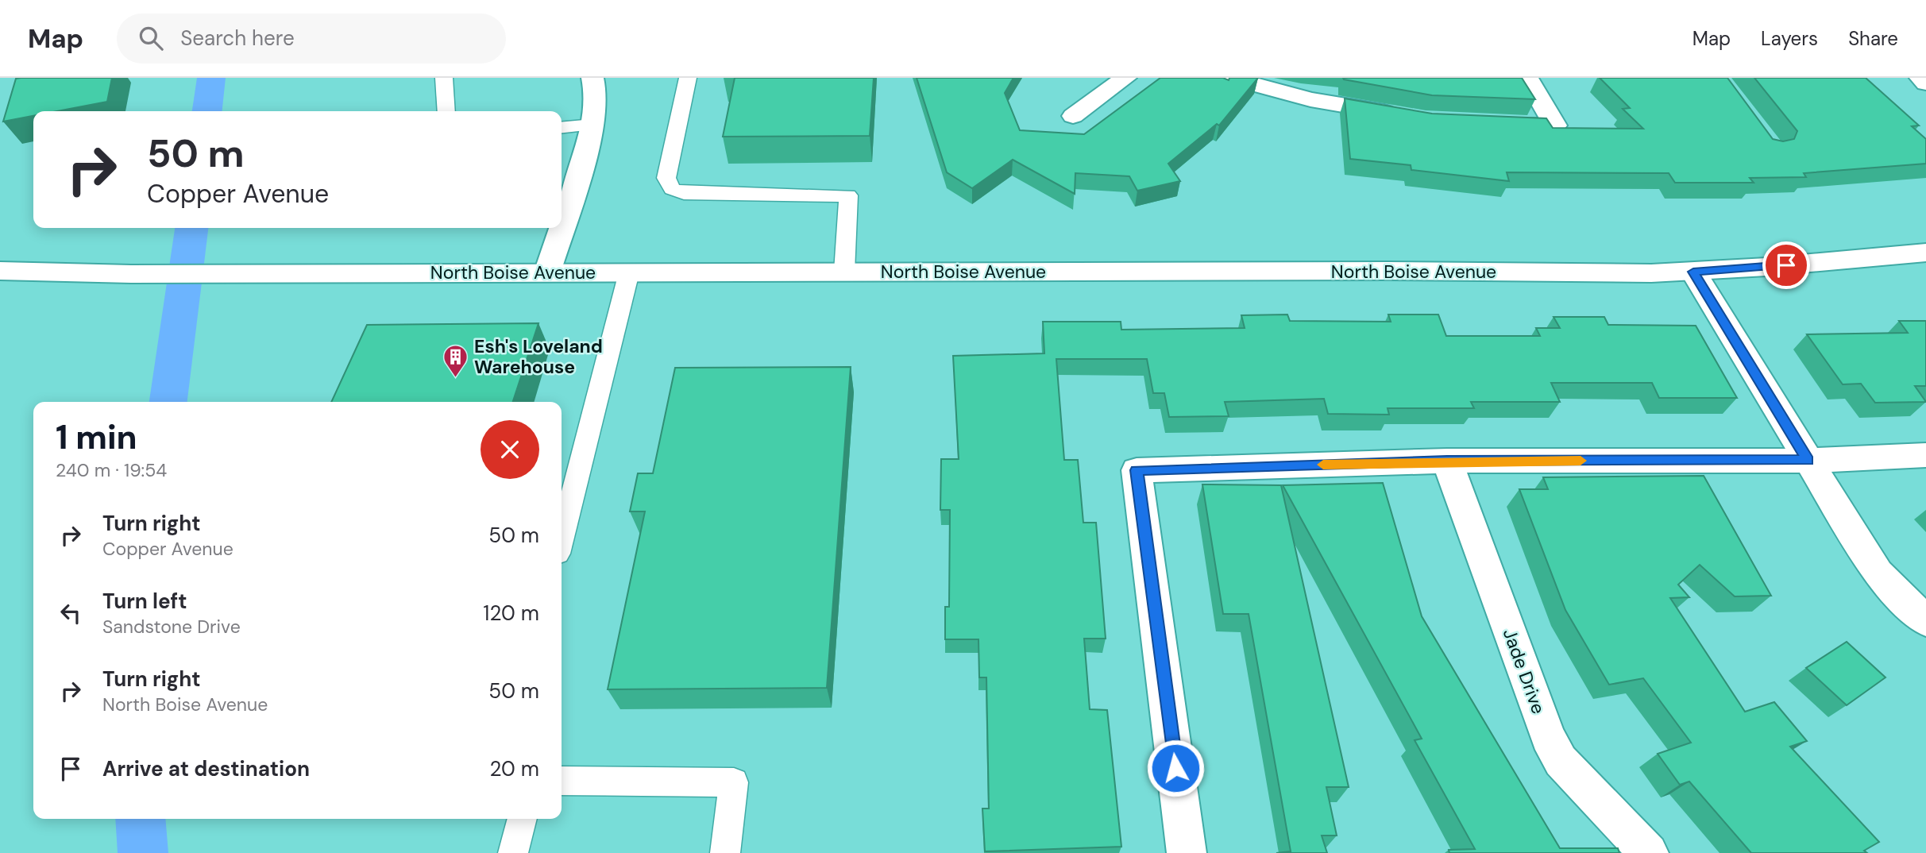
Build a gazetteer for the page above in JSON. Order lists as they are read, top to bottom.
{
  "streets": {
    "street": ["North Boise Avenue", "Jade Drive"]
  },
  "places": {
    "building": ["Esh's Loveland Warehouse"]
  },
  "page": {
    "header": "Map",
    "search": "Search here",
    "nav": ["Map", "Layers", "Share"],
    "turn": ["50 m", "Copper Avenue"],
    "heading": ["1 min", "240 m · 19:54"],
    "list": [
      {
        "name": "Turn right",
        "note": "Copper Avenue",
        "value": "50 m"
      },
      {
        "name": "Turn left",
        "note": "Sandstone Drive",
        "value": "120 m"
      },
      {
        "name": "Turn right",
        "note": "North Boise Avenue",
        "value": "50 m"
      },
      {
        "name": "Arrive at destination",
        "value": "20 m"
      }
    ]
  }
}
